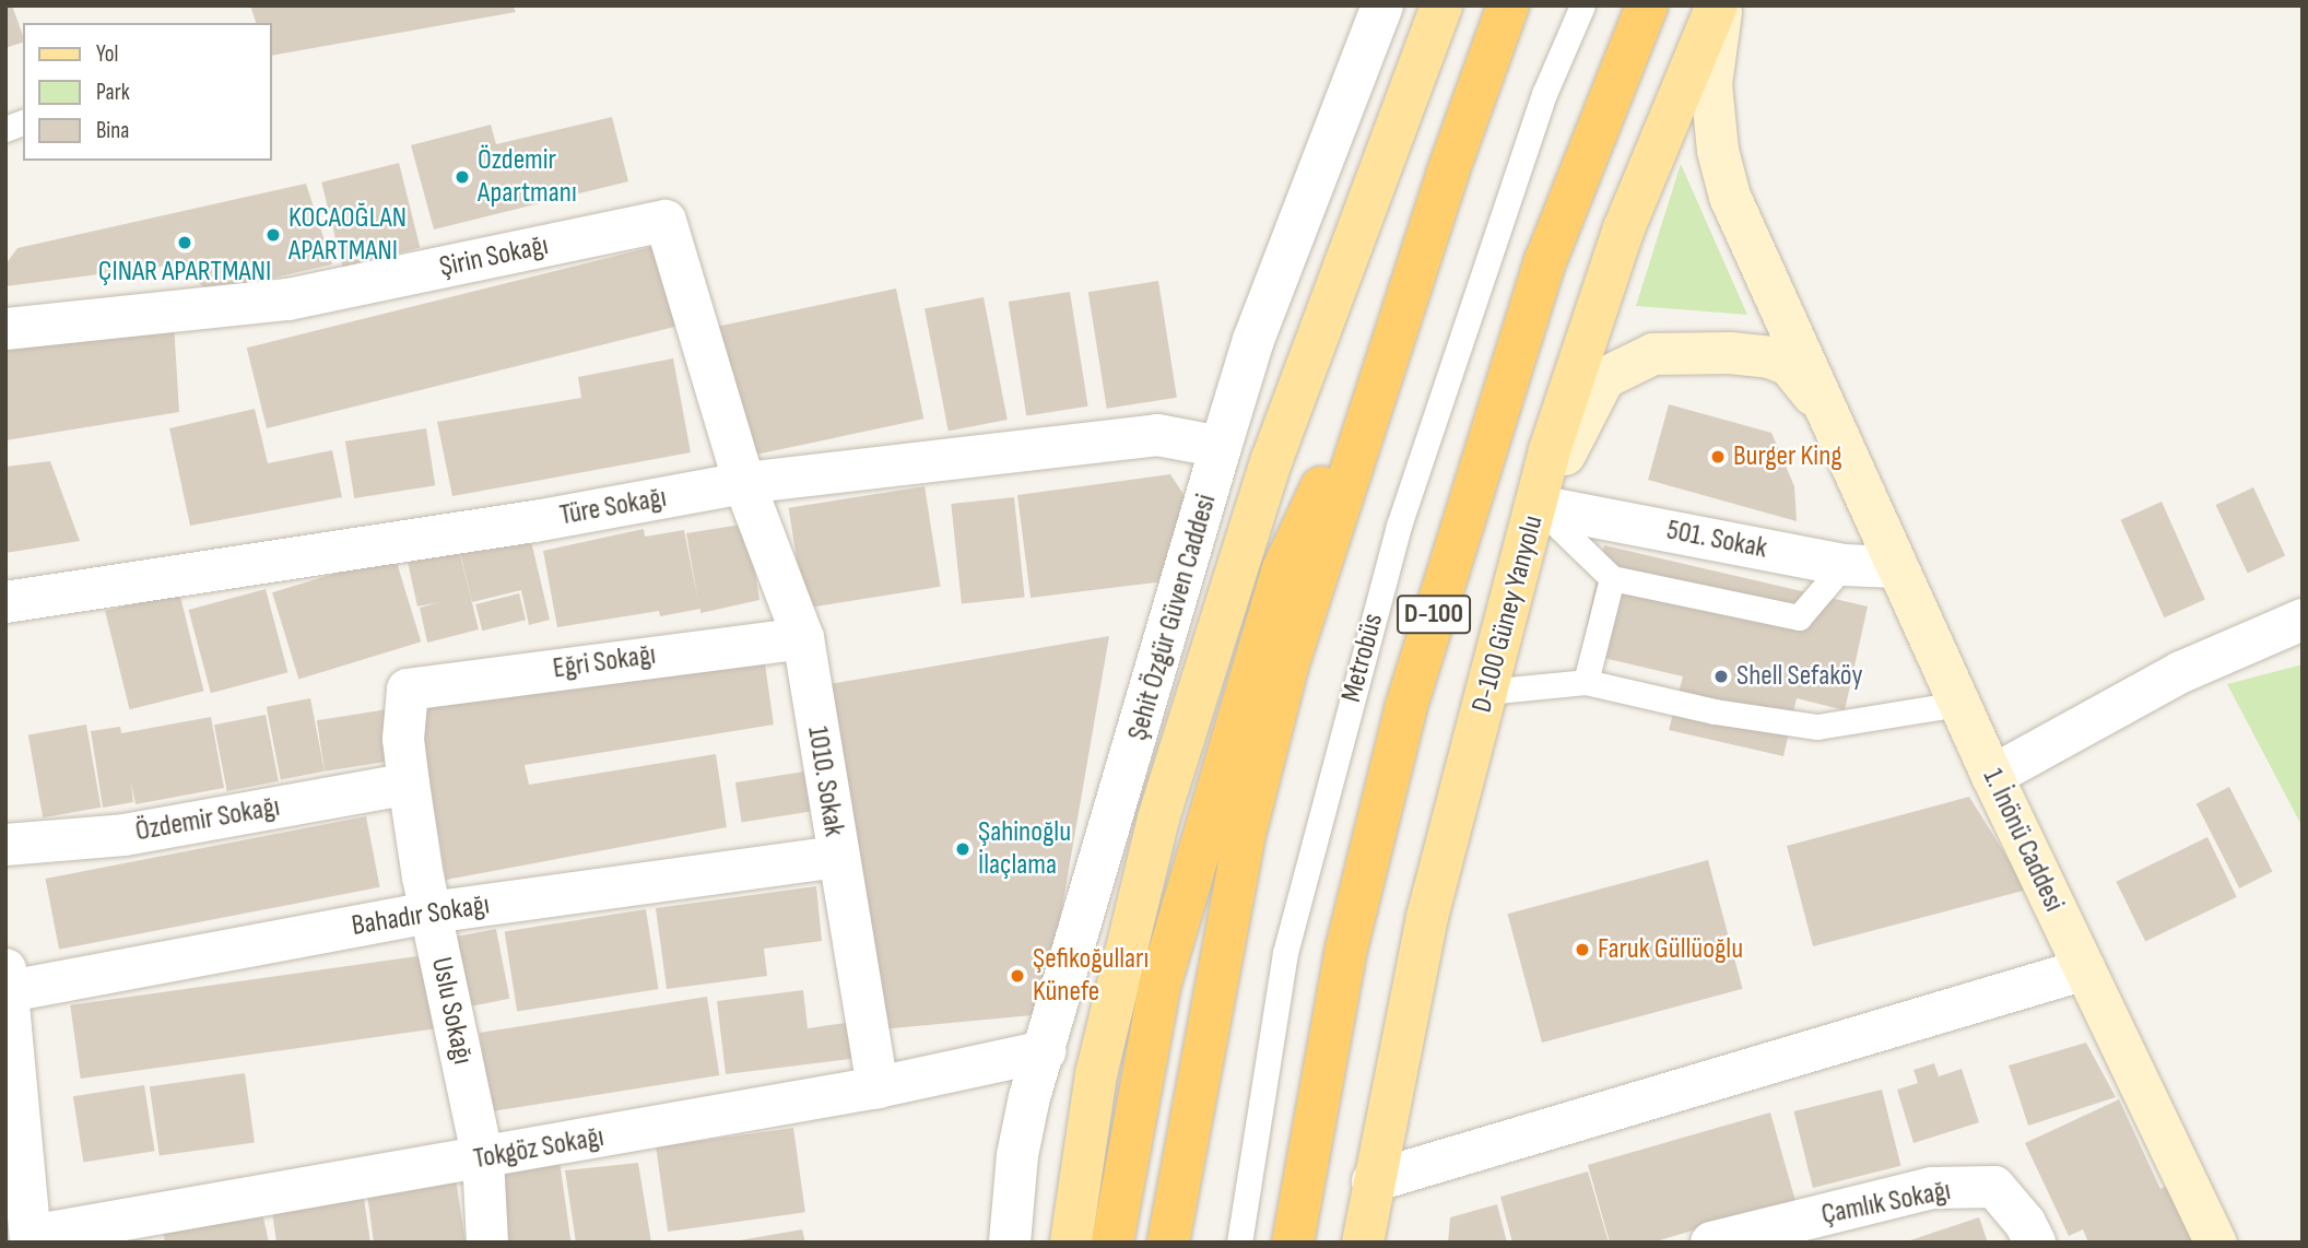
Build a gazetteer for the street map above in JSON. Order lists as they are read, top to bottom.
{
  "streets": {
    "highway": ["D-100"],
    "main road": ["D-100 Güney Yanyolu", "1. İnönü Caddesi"],
    "street": [
      "Şirin Sokağı",
      "Türe Sokağı",
      "501. Sokak",
      "Şehit Özgür Güven Caddesi",
      "Eğri Sokağı",
      "1010. Sokak",
      "Özdemir Sokağı",
      "Bahadır Sokağı",
      "Uslu Sokağı",
      "Tokgöz Sokağı",
      "Çamlık Sokağı"
    ],
    "lane": ["Metrobüs"]
  },
  "crossings": [
    ["Şirin Sokağı", "Türe Sokağı"],
    ["Şirin Sokağı", "1010. Sokak"],
    ["Türe Sokağı", "Şehit Özgür Güven Caddesi"],
    ["Türe Sokağı", "1010. Sokak"],
    ["501. Sokak", "D-100 Güney Yanyolu"],
    ["501. Sokak", "1. İnönü Caddesi"],
    ["Şehit Özgür Güven Caddesi", "Tokgöz Sokağı"],
    ["Eğri Sokağı", "1010. Sokak"],
    ["Eğri Sokağı", "Uslu Sokağı"],
    ["1010. Sokak", "Bahadır Sokağı"],
    ["1010. Sokak", "Tokgöz Sokağı"],
    ["Özdemir Sokağı", "Uslu Sokağı"],
    ["Bahadır Sokağı", "Uslu Sokağı"],
    ["Uslu Sokağı", "Tokgöz Sokağı"]
  ],
  "places": [
    "Özdemir Apartmanı",
    "KOCAOĞLAN APARTMANI",
    "ÇINAR APARTMANI",
    "Burger King",
    "Shell Sefaköy",
    "Şahinoğlu İlaçlama",
    "Faruk Güllüoğlu",
    "Şefikoğulları Künefe"
  ],
  "legend": ["Yol", "Park", "Bina"]
}
